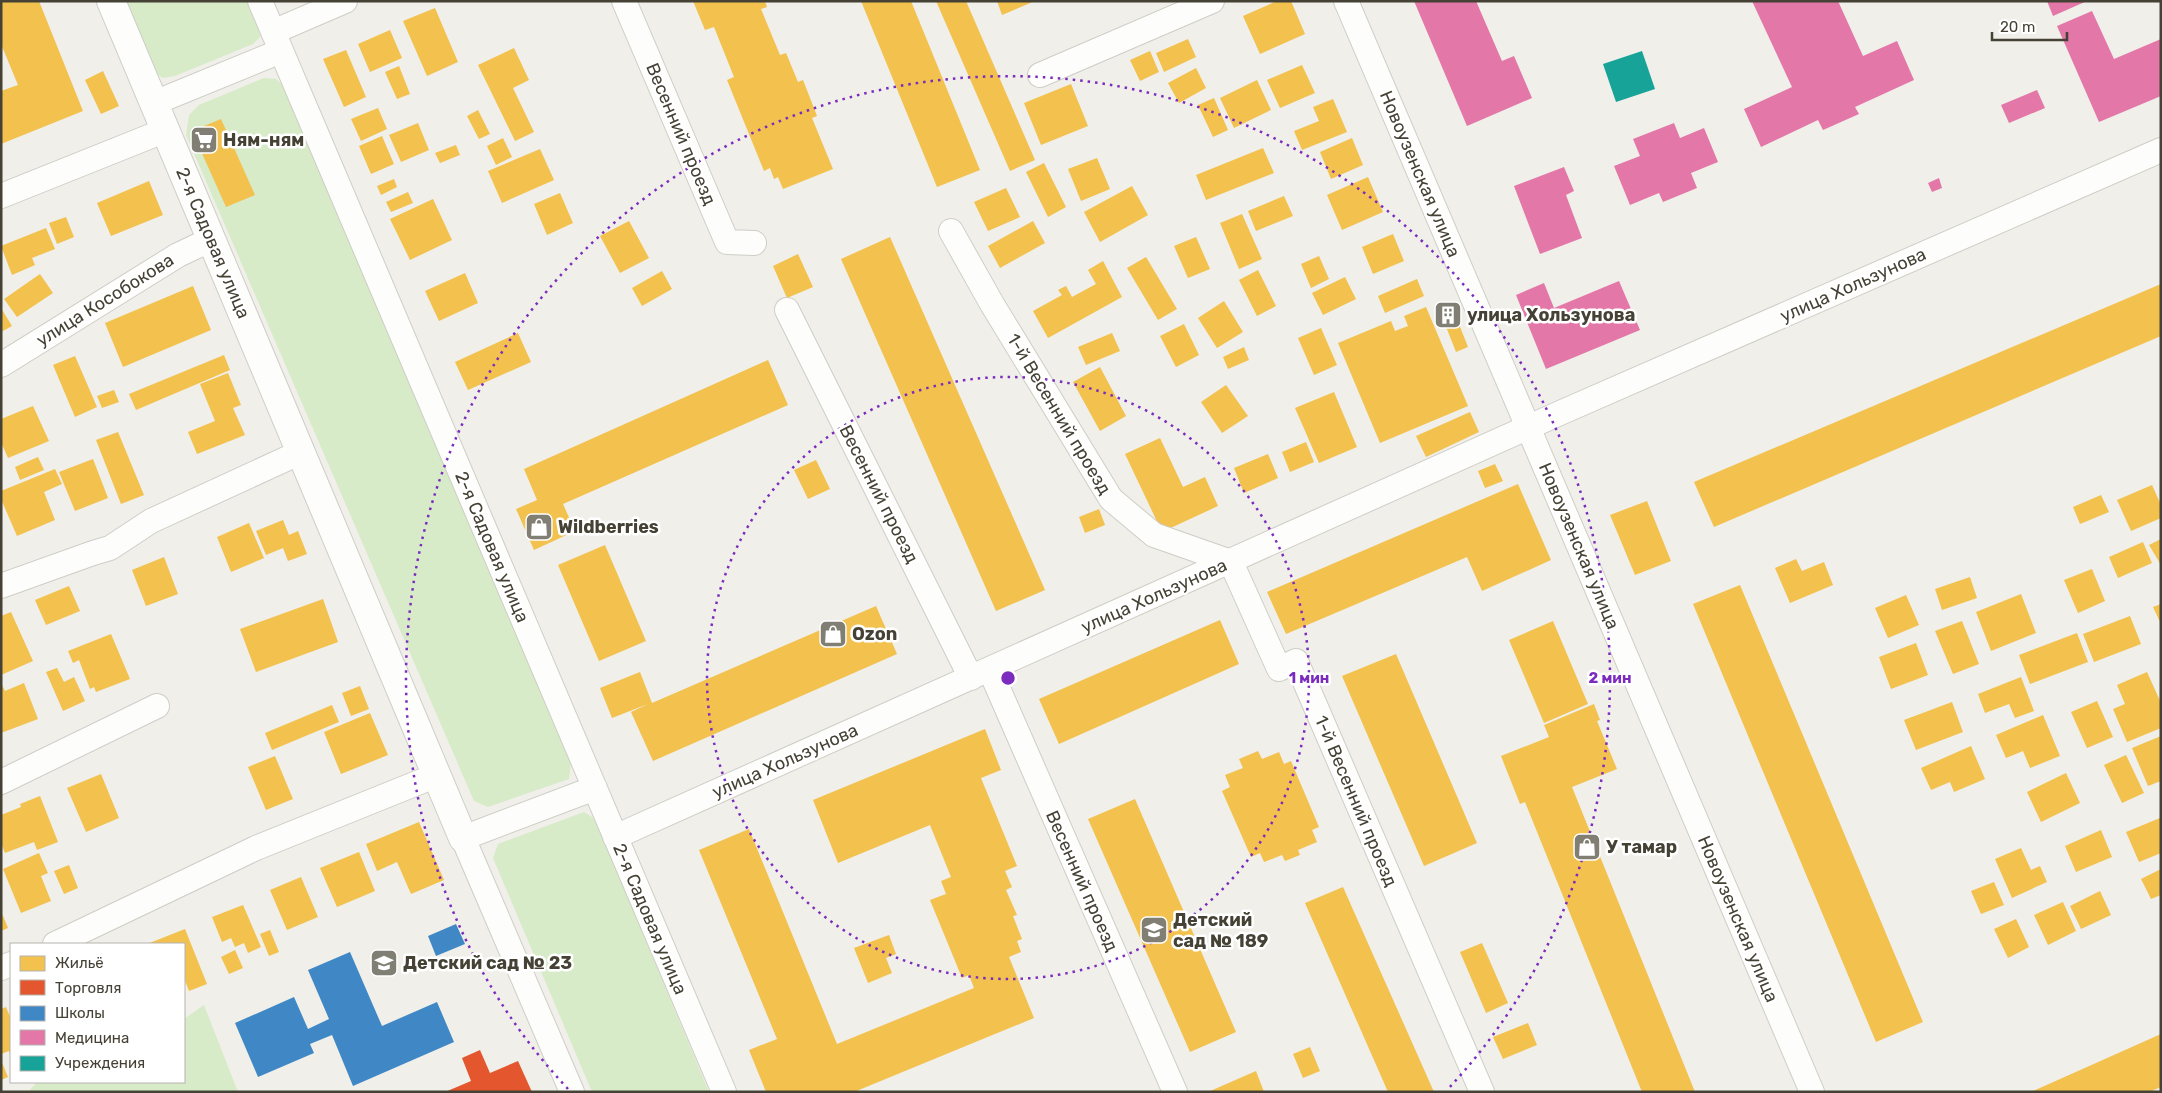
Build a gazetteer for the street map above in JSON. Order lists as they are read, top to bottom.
{
  "streets": {
    "street": [
      "Весенний проезд",
      "Новоузенская улица",
      "2-я Садовая улица",
      "улица Хользунова",
      "улица Кособокова",
      "1-й Весенний проезд"
    ]
  },
  "crossings": [
    ["Весенний проезд", "улица Хользунова"],
    ["Новоузенская улица", "улица Хользунова"],
    ["2-я Садовая улица", "улица Хользунова"],
    ["2-я Садовая улица", "улица Кособокова"],
    ["улица Хользунова", "1-й Весенний проезд"]
  ],
  "places": {
    "supermarket": ["Ням-ням"],
    "building": ["улица Хользунова"],
    "shop": ["Wildberries", "Ozon", "У тамар"],
    "school or university": ["Детский сад № 189", "Детский сад № 23"]
  },
  "legend": [
    "Жильё",
    "Торговля",
    "Школы",
    "Медицина",
    "Учреждения"
  ],
  "scale_bar": "20 m",
  "rings": ["1 мин", "2 мин"]
}
